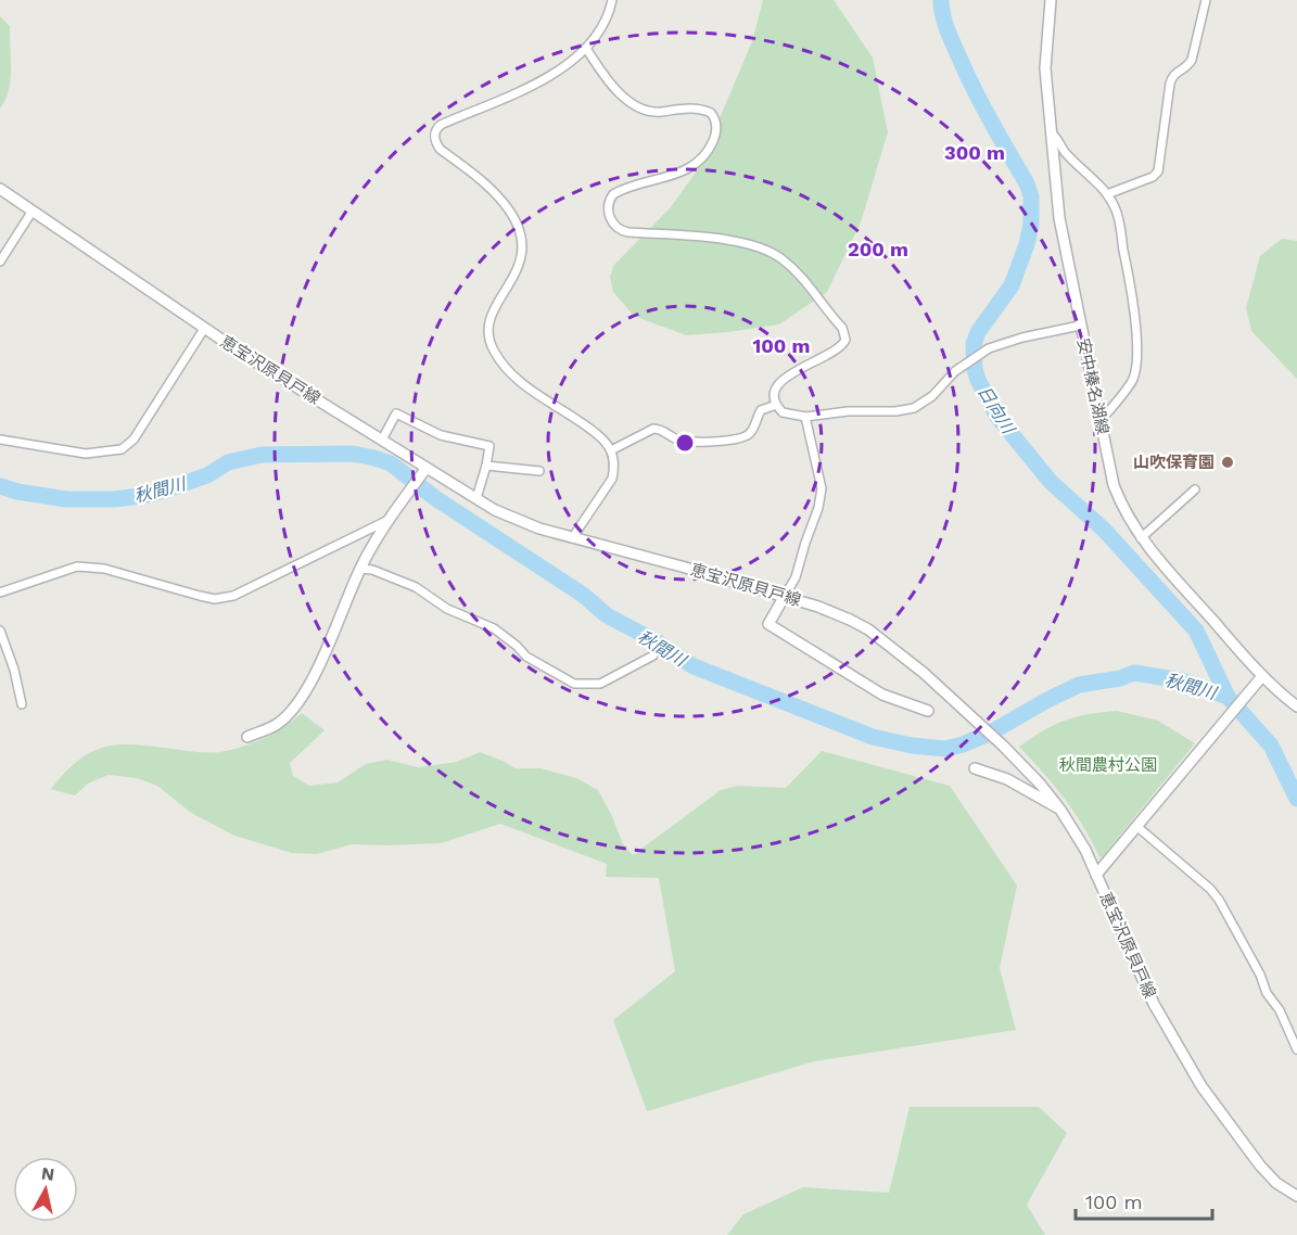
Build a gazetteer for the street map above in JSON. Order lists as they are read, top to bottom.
{
  "streets": {
    "main road": ["恵宝沢原貝戸線", "安中榛名湖線"]
  },
  "water": ["日向川", "秋間川"],
  "parks": ["秋間農村公園"],
  "places": ["山吹保育園"],
  "scale_bar": "100 m",
  "north": "top",
  "rings": ["300 m", "200 m", "100 m"]
}
